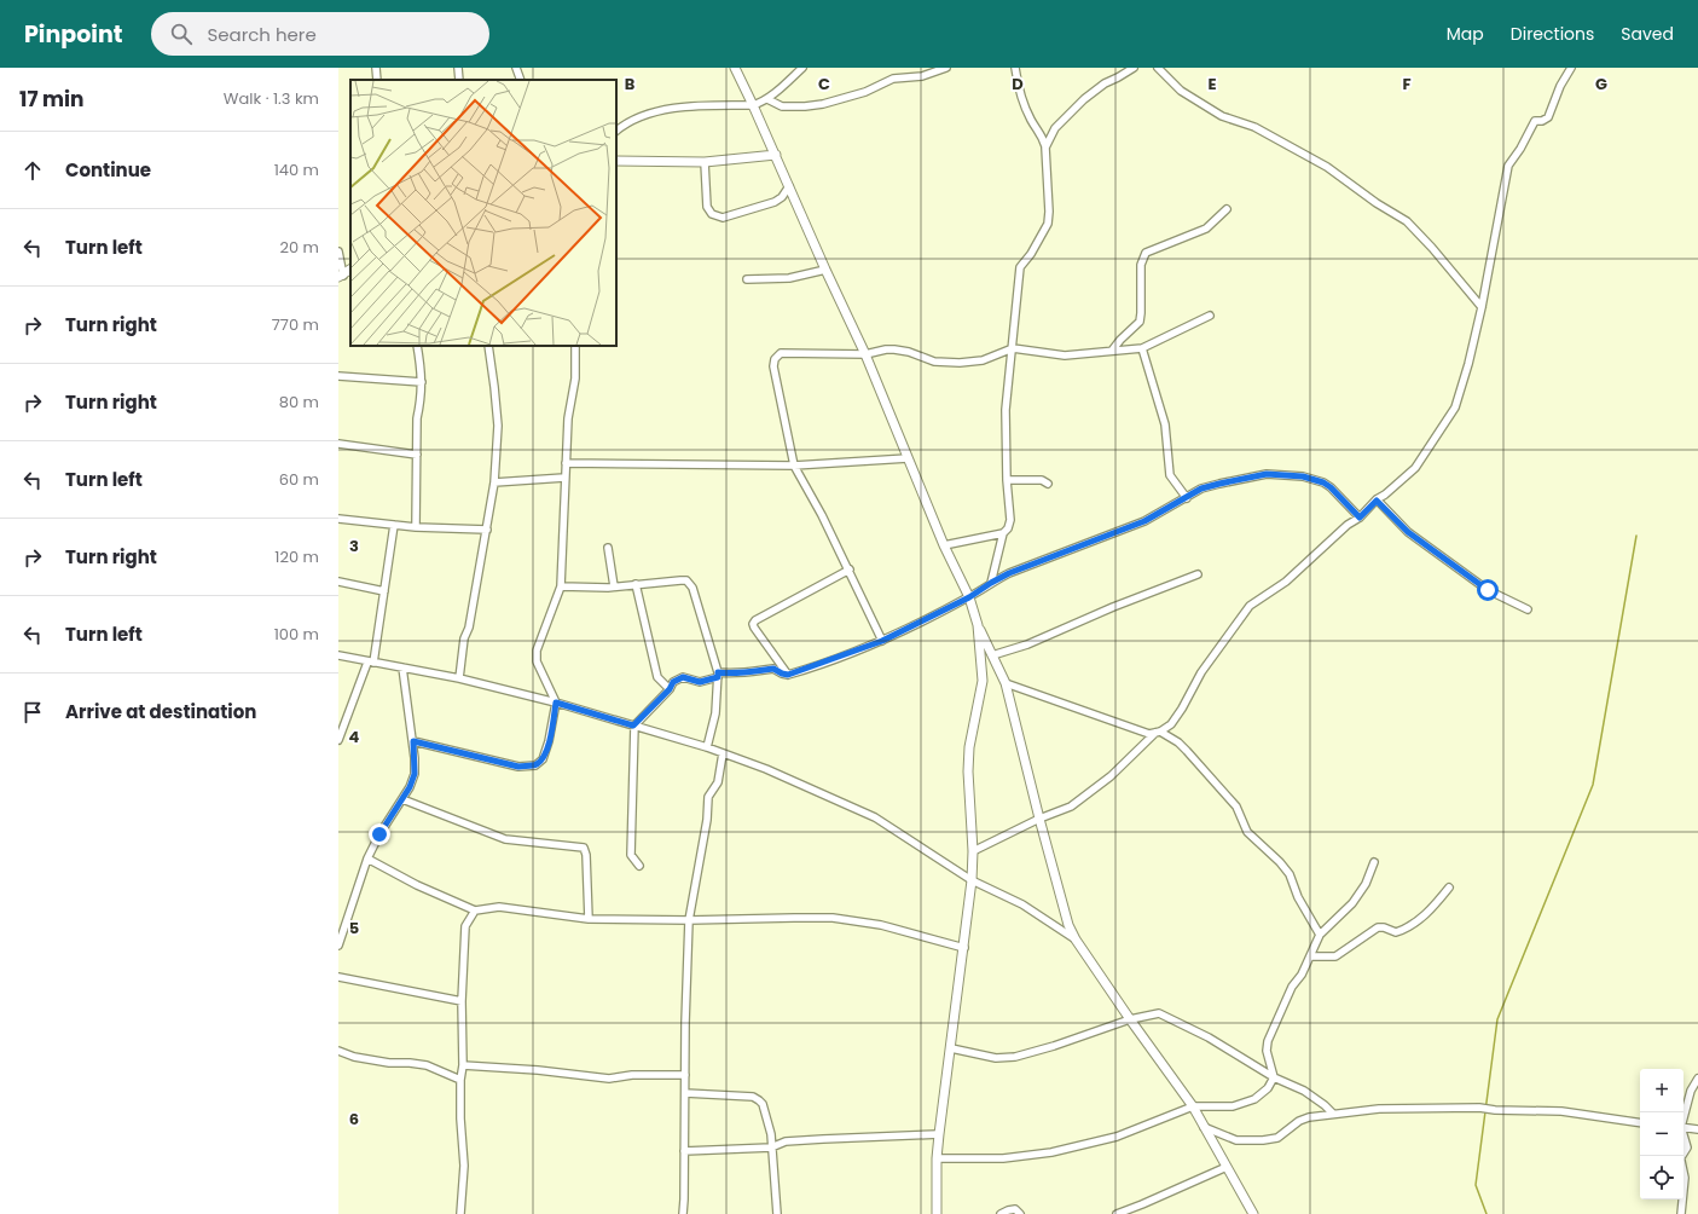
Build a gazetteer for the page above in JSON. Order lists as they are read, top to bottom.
{
  "page": {
    "header": "Pinpoint",
    "search": "Search here",
    "nav": ["Map", "Directions", "Saved"],
    "heading": ["17 min", "Walk · 1.3 km"],
    "list": [
      ["Continue", "140 m"],
      ["Turn left", "20 m"],
      ["Turn right", "770 m"],
      ["Turn right", "80 m"],
      ["Turn left", "60 m"],
      ["Turn right", "120 m"],
      ["Turn left", "100 m"],
      "Arrive at destination"
    ],
    "map_buttons": ["+", "−"]
  },
  "grid": {
    "columns": [
      "B",
      "C",
      "D",
      "E",
      "F",
      "G"
    ],
    "rows": [
      "3",
      "4",
      "5",
      "6"
    ]
  }
}
